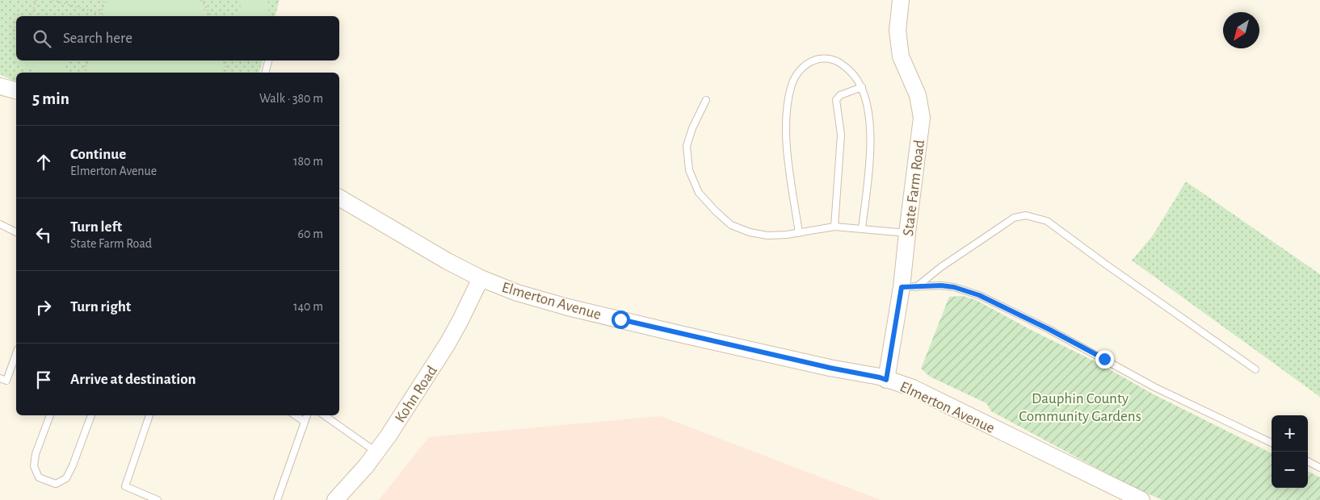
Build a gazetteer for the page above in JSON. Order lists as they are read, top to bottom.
{
  "streets": {
    "main road": ["State Farm Road", "Elmerton Avenue", "Kohn Road"]
  },
  "crossings": [
    ["State Farm Road", "Elmerton Avenue"],
    ["Elmerton Avenue", "Kohn Road"]
  ],
  "parks": ["Dauphin County Community Gardens"],
  "north": "bottom left",
  "page": {
    "search": "Search here",
    "heading": ["5 min", "Walk · 380 m"],
    "list": [
      ["Continue", "Elmerton Avenue", "180 m"],
      ["Turn left", "State Farm Road", "60 m"],
      ["Turn right", "140 m"],
      "Arrive at destination"
    ],
    "map_buttons": ["+", "−"]
  }
}
